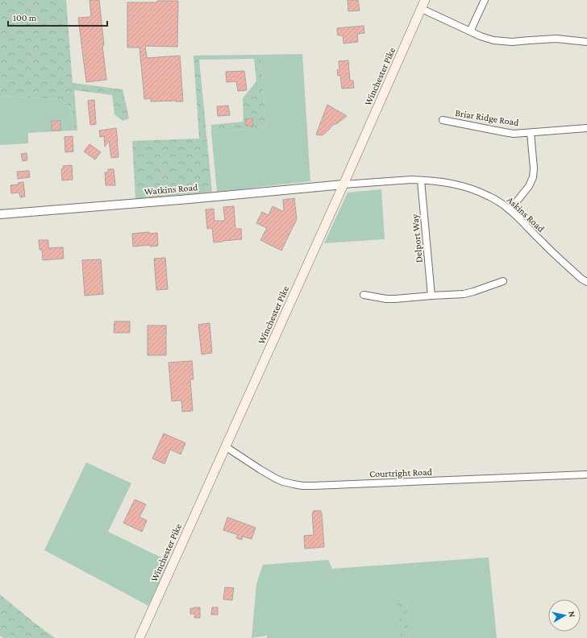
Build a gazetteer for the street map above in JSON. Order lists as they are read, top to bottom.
{
  "streets": {
    "main road": ["Winchester Pike"],
    "street": [
      "Briar Ridge Road",
      "Watkins Road",
      "Askins Road",
      "Delport Way",
      "Courtright Road"
    ]
  },
  "crossings": [
    ["Winchester Pike", "Watkins Road"],
    ["Winchester Pike", "Askins Road"],
    ["Winchester Pike", "Courtright Road"],
    ["Watkins Road", "Askins Road"],
    ["Askins Road", "Delport Way"]
  ],
  "scale_bar": "100 m",
  "north": "right"
}
